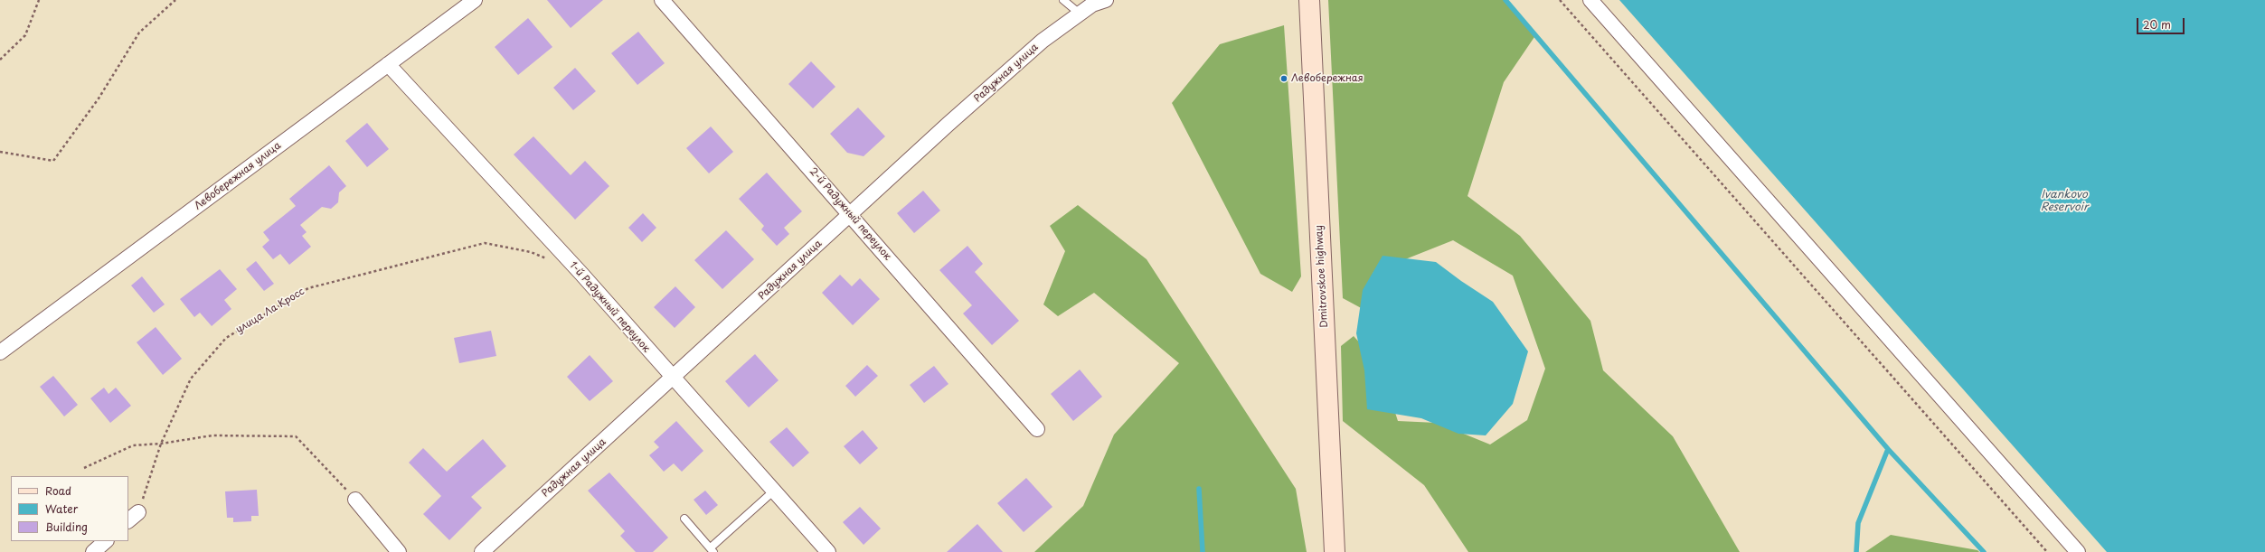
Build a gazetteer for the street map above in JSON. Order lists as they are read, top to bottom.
{
  "streets": {
    "street": [
      "Радужная улица",
      "Левобережная улица",
      "2-й Радужный переулок",
      "Dmitrovskoe highway",
      "1-й Радужный переулок"
    ],
    "path": ["улица Ла Кросс"]
  },
  "crossings": [
    ["Радужная улица", "2-й Радужный переулок"],
    ["Радужная улица", "1-й Радужный переулок"],
    ["Левобережная улица", "1-й Радужный переулок"]
  ],
  "water": ["Ivankovo Reservoir"],
  "places": ["Левобережная"],
  "legend": ["Road", "Water", "Building"],
  "scale_bar": "20 m"
}
